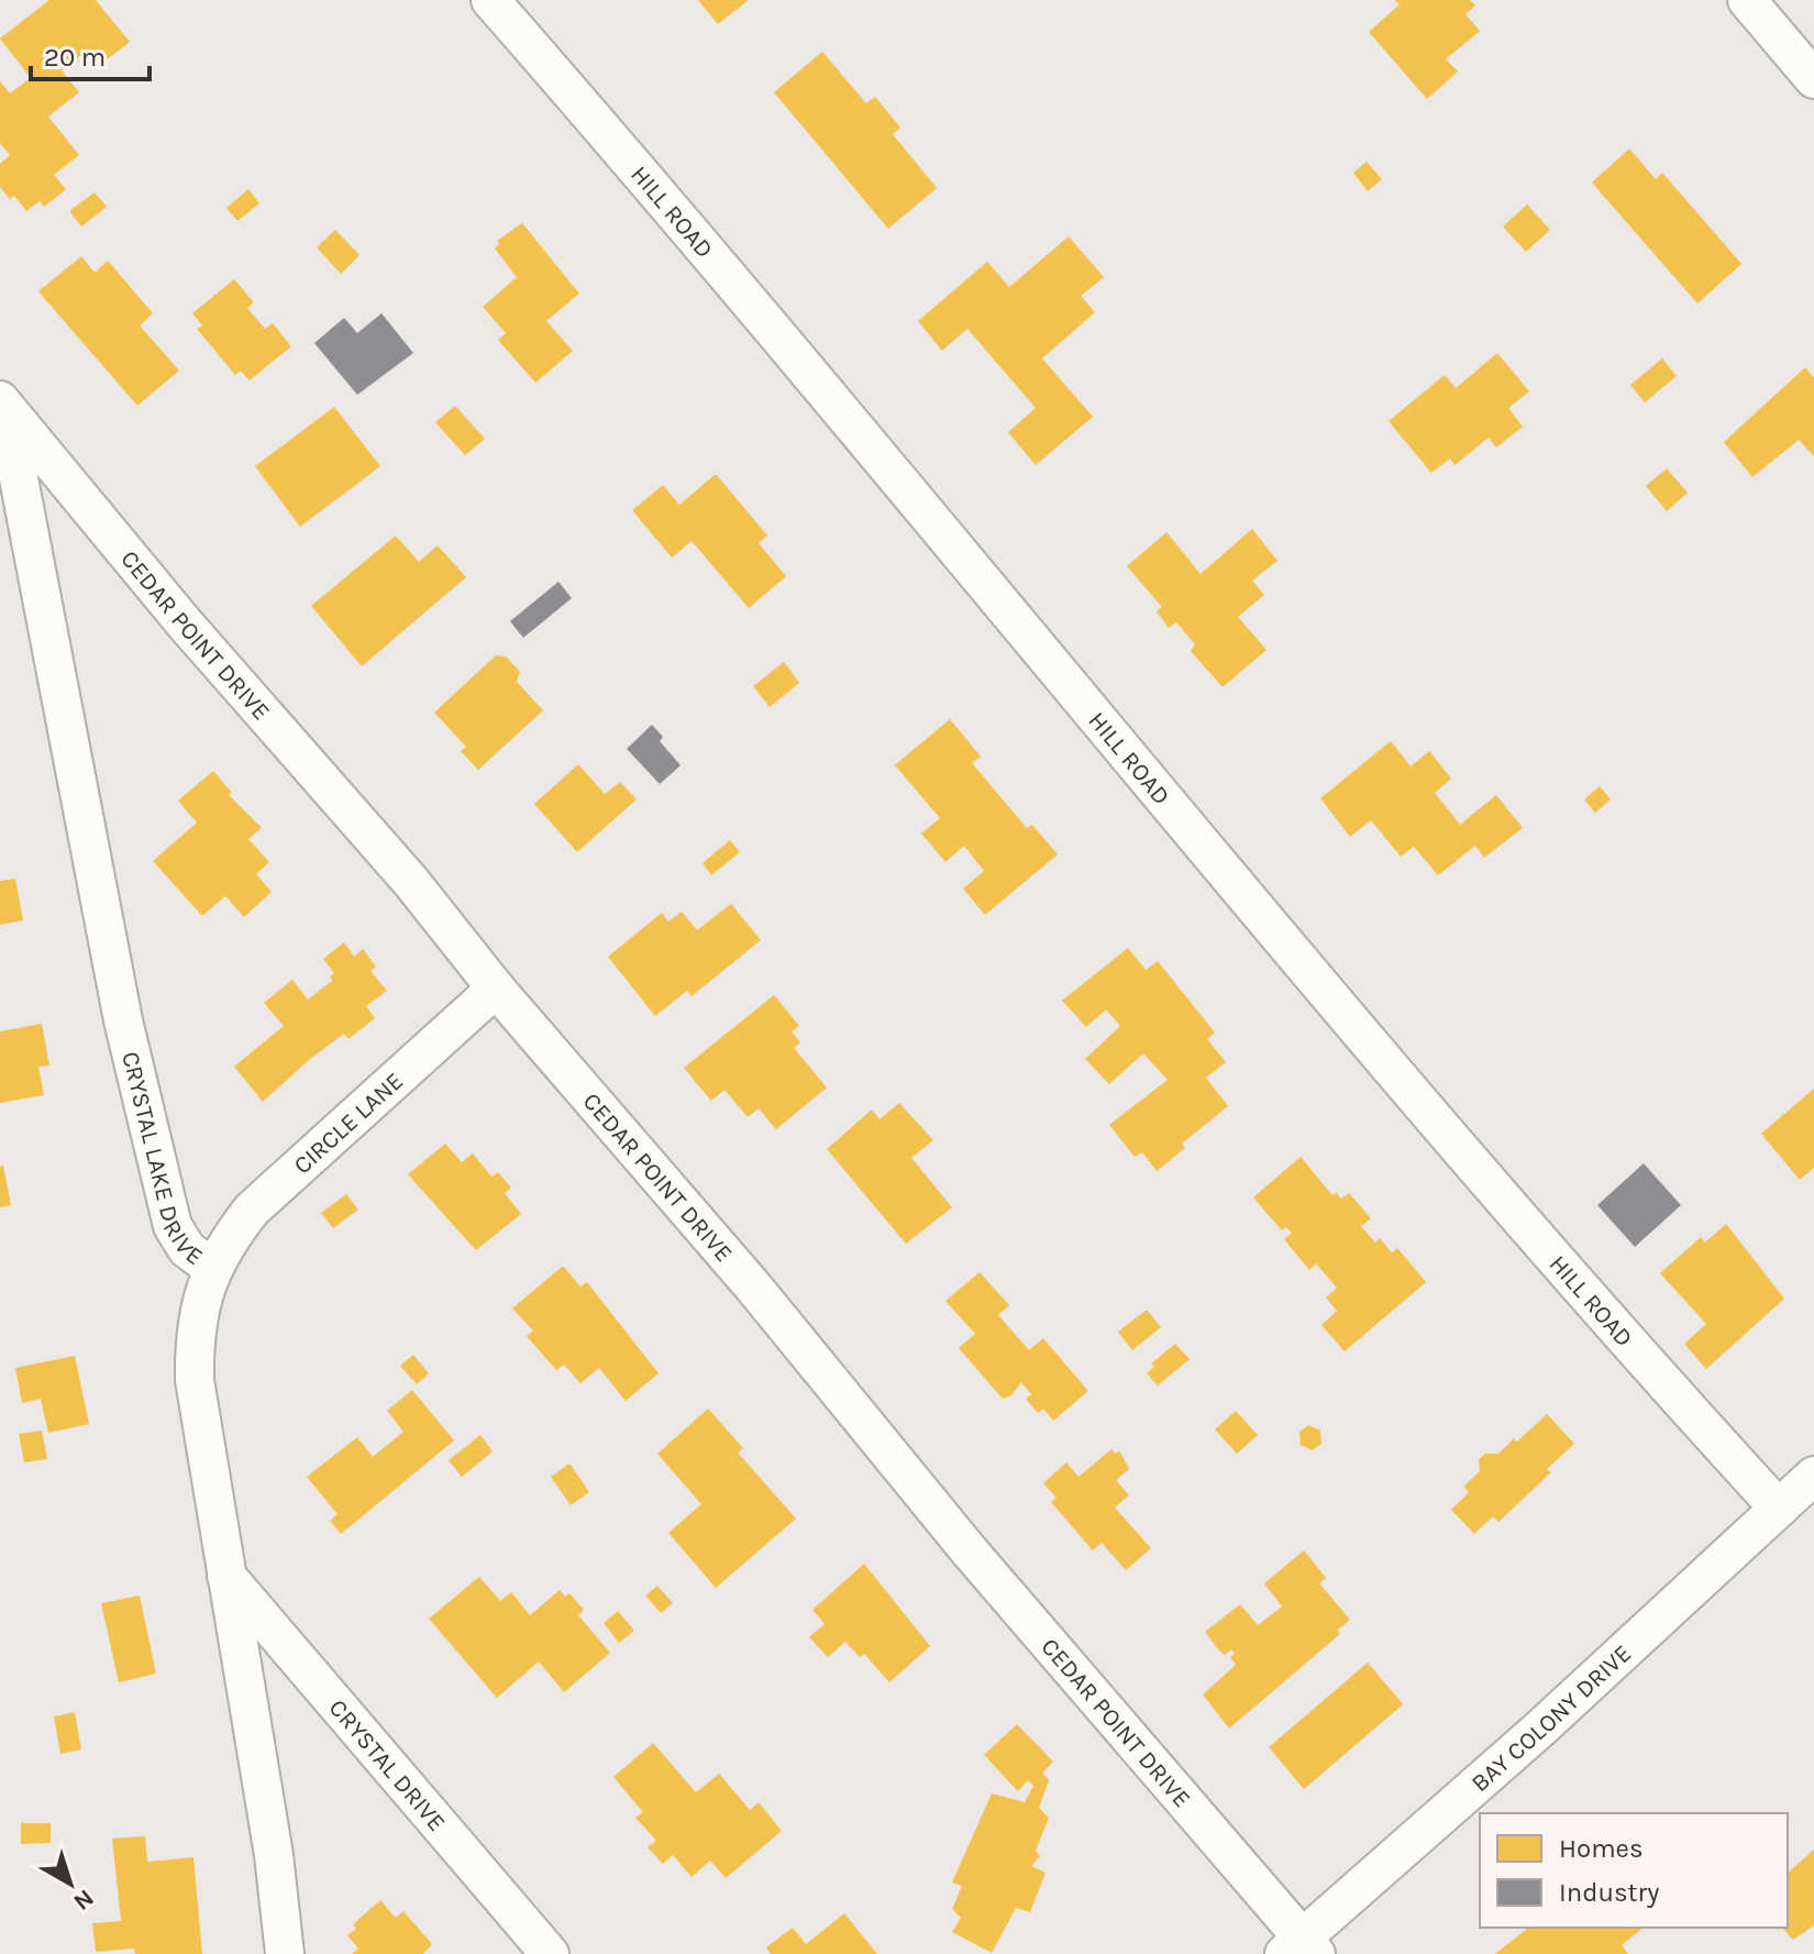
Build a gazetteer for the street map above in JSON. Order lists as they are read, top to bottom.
{
  "streets": {
    "street": [
      "HILL ROAD",
      "CEDAR POINT DRIVE",
      "CIRCLE LANE",
      "CRYSTAL LAKE DRIVE",
      "BAY COLONY DRIVE",
      "CRYSTAL DRIVE"
    ]
  },
  "crossings": [
    ["HILL ROAD", "BAY COLONY DRIVE"],
    ["CEDAR POINT DRIVE", "CIRCLE LANE"],
    ["CEDAR POINT DRIVE", "CRYSTAL LAKE DRIVE"],
    ["CEDAR POINT DRIVE", "BAY COLONY DRIVE"],
    ["CIRCLE LANE", "CRYSTAL LAKE DRIVE"],
    ["CRYSTAL LAKE DRIVE", "CRYSTAL DRIVE"]
  ],
  "legend": ["Homes", "Industry"],
  "scale_bar": "20 m",
  "north": "bottom right"
}
